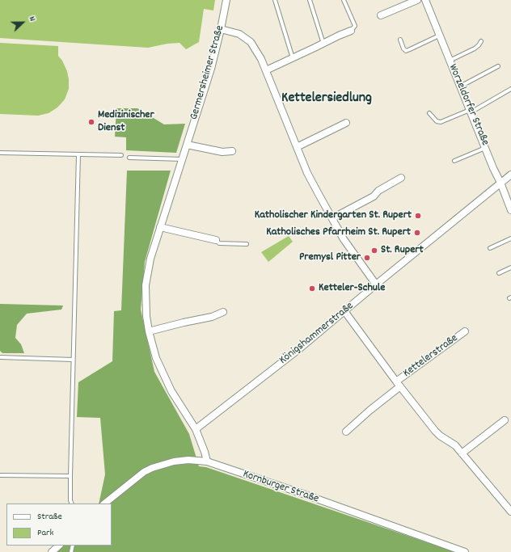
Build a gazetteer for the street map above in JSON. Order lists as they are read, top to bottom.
{
  "streets": {
    "street": [
      "Germersheimer Straße",
      "Worzeldorfer Straße",
      "Königshammerstraße",
      "Kettelerstraße",
      "Kornburger Straße"
    ]
  },
  "crossings": [
    ["Germersheimer Straße", "Königshammerstraße"],
    ["Germersheimer Straße", "Kornburger Straße"],
    ["Worzeldorfer Straße", "Königshammerstraße"],
    ["Königshammerstraße", "Kettelerstraße"]
  ],
  "districts": ["Kettelersiedlung"],
  "places": [
    "Medizinischer Dienst",
    "Katholischer Kindergarten St. Rupert",
    "Katholisches Pfarrheim St. Rupert",
    "St. Rupert",
    "Premysl Pitter",
    "Ketteler-Schule"
  ],
  "legend": ["Straße", "Park"],
  "north": "right"
}
